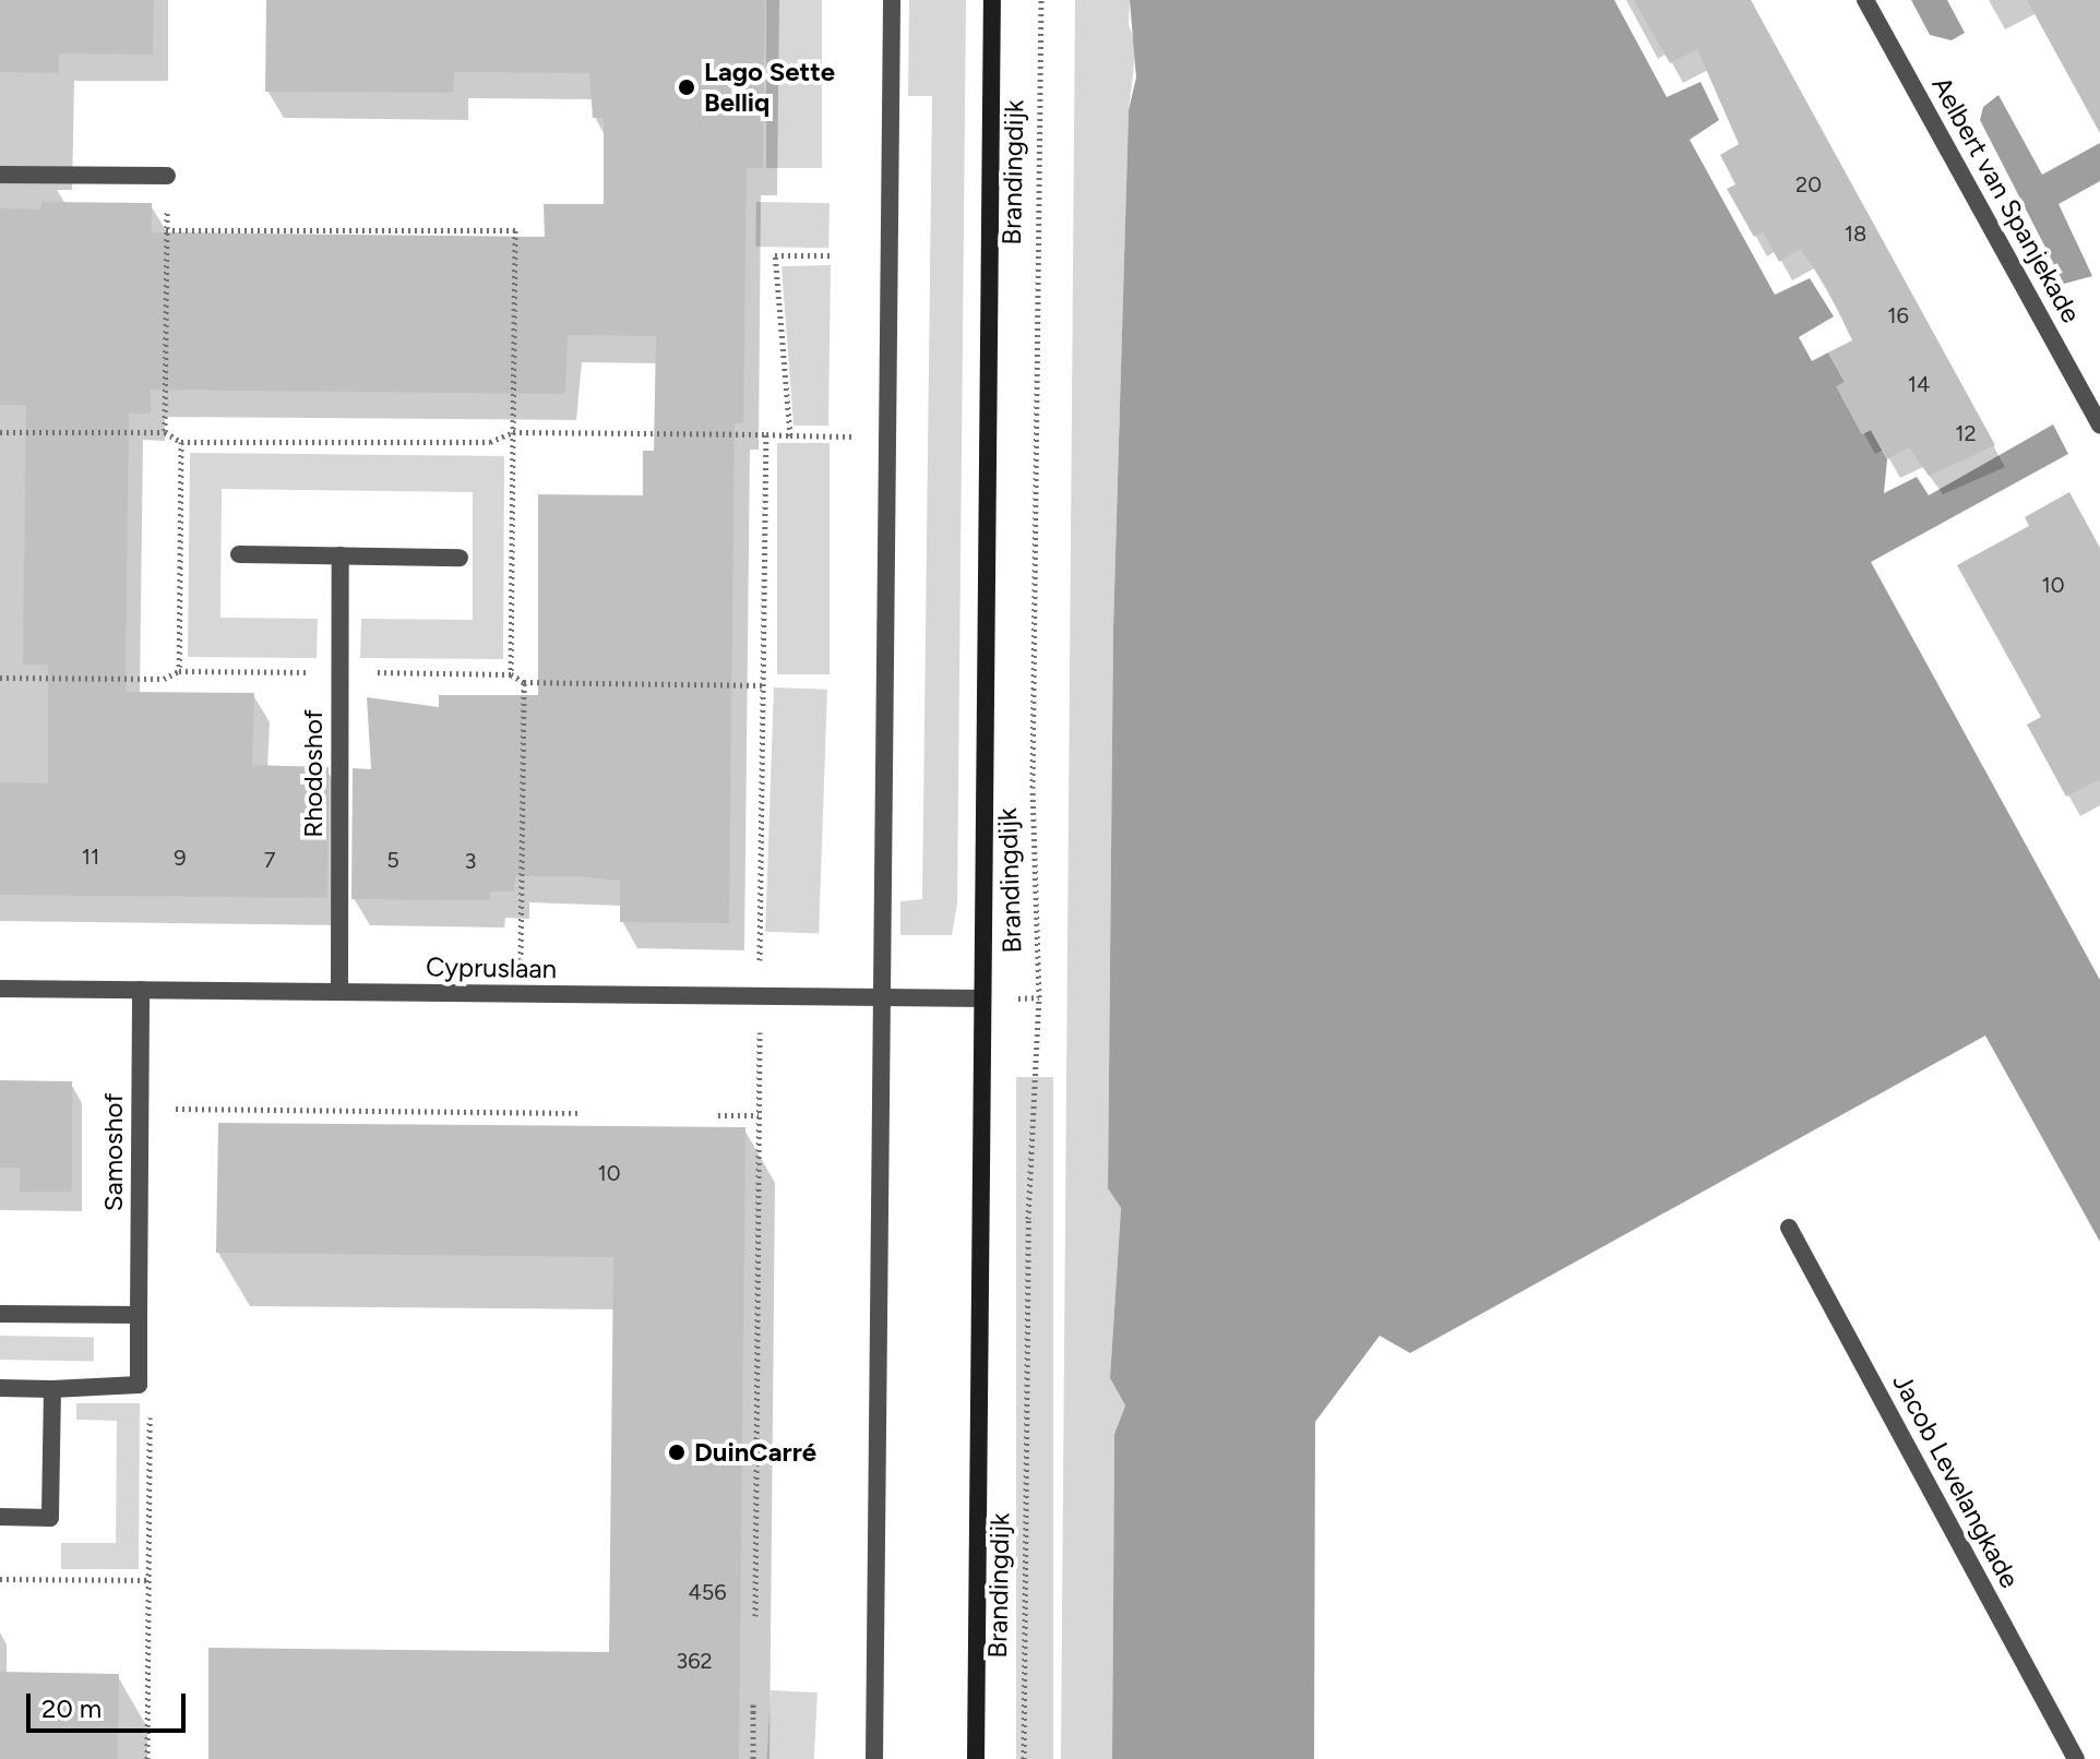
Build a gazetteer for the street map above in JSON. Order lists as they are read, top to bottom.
{
  "streets": {
    "street": [
      "Brandingdijk",
      "Aelbert van Spanjekade",
      "Rhodoshof",
      "Cypruslaan",
      "Samoshof",
      "Jacob Levelangkade"
    ]
  },
  "crossings": [
    ["Brandingdijk", "Cypruslaan"],
    ["Rhodoshof", "Cypruslaan"],
    ["Cypruslaan", "Samoshof"]
  ],
  "places": ["Lago Sette Belliq", "DuinCarré"],
  "house_numbers": [
    "20",
    "18",
    "16",
    "14",
    "12",
    "10",
    "11",
    "9",
    "7",
    "5",
    "3",
    "10",
    "456",
    "362"
  ],
  "scale_bar": "20 m"
}
